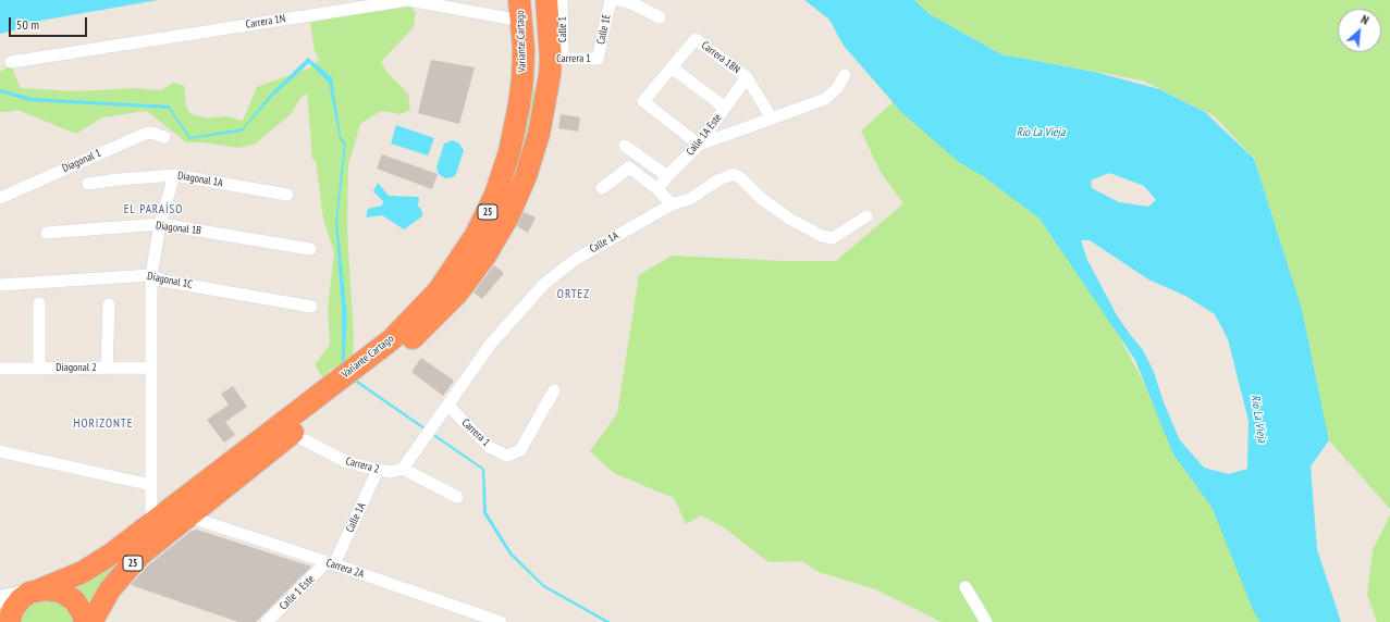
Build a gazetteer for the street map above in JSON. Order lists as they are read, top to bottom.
{
  "streets": {
    "highway": ["Variante Cartago", "25"],
    "street": [
      "Carrera 1N",
      "Calle 1",
      "Calle 1E",
      "Carrera 18N",
      "Carrera 1",
      "Calle 1A Este",
      "Diagonal 1",
      "Diagonal 1A",
      "Diagonal 1B",
      "Calle 1A",
      "Diagonal 1C",
      "Diagonal 2",
      "Carrera 2",
      "Carrera 2A",
      "Calle 1 Este"
    ]
  },
  "crossings": [
    ["Carrera 1N", "Variante Cartago"],
    ["Calle 1", "Variante Cartago"],
    ["Calle 1", "Carrera 1"],
    ["Calle 1E", "Carrera 1"],
    ["Variante Cartago", "Carrera 1"],
    ["Variante Cartago", "25"],
    ["Variante Cartago", "Carrera 2"],
    ["Variante Cartago", "Carrera 2A"],
    ["Carrera 18N", "Calle 1A Este"],
    ["Carrera 1", "Calle 1A"],
    ["Calle 1A", "Carrera 2"],
    ["Calle 1A", "Carrera 2A"],
    ["Calle 1A", "Calle 1 Este"],
    ["Carrera 2A", "Calle 1 Este"]
  ],
  "districts": ["EL PARAÍSO", "ORTEZ", "HORIZONTE"],
  "water": ["Río La Vieja"],
  "scale_bar": "50 m",
  "north": "top right"
}
